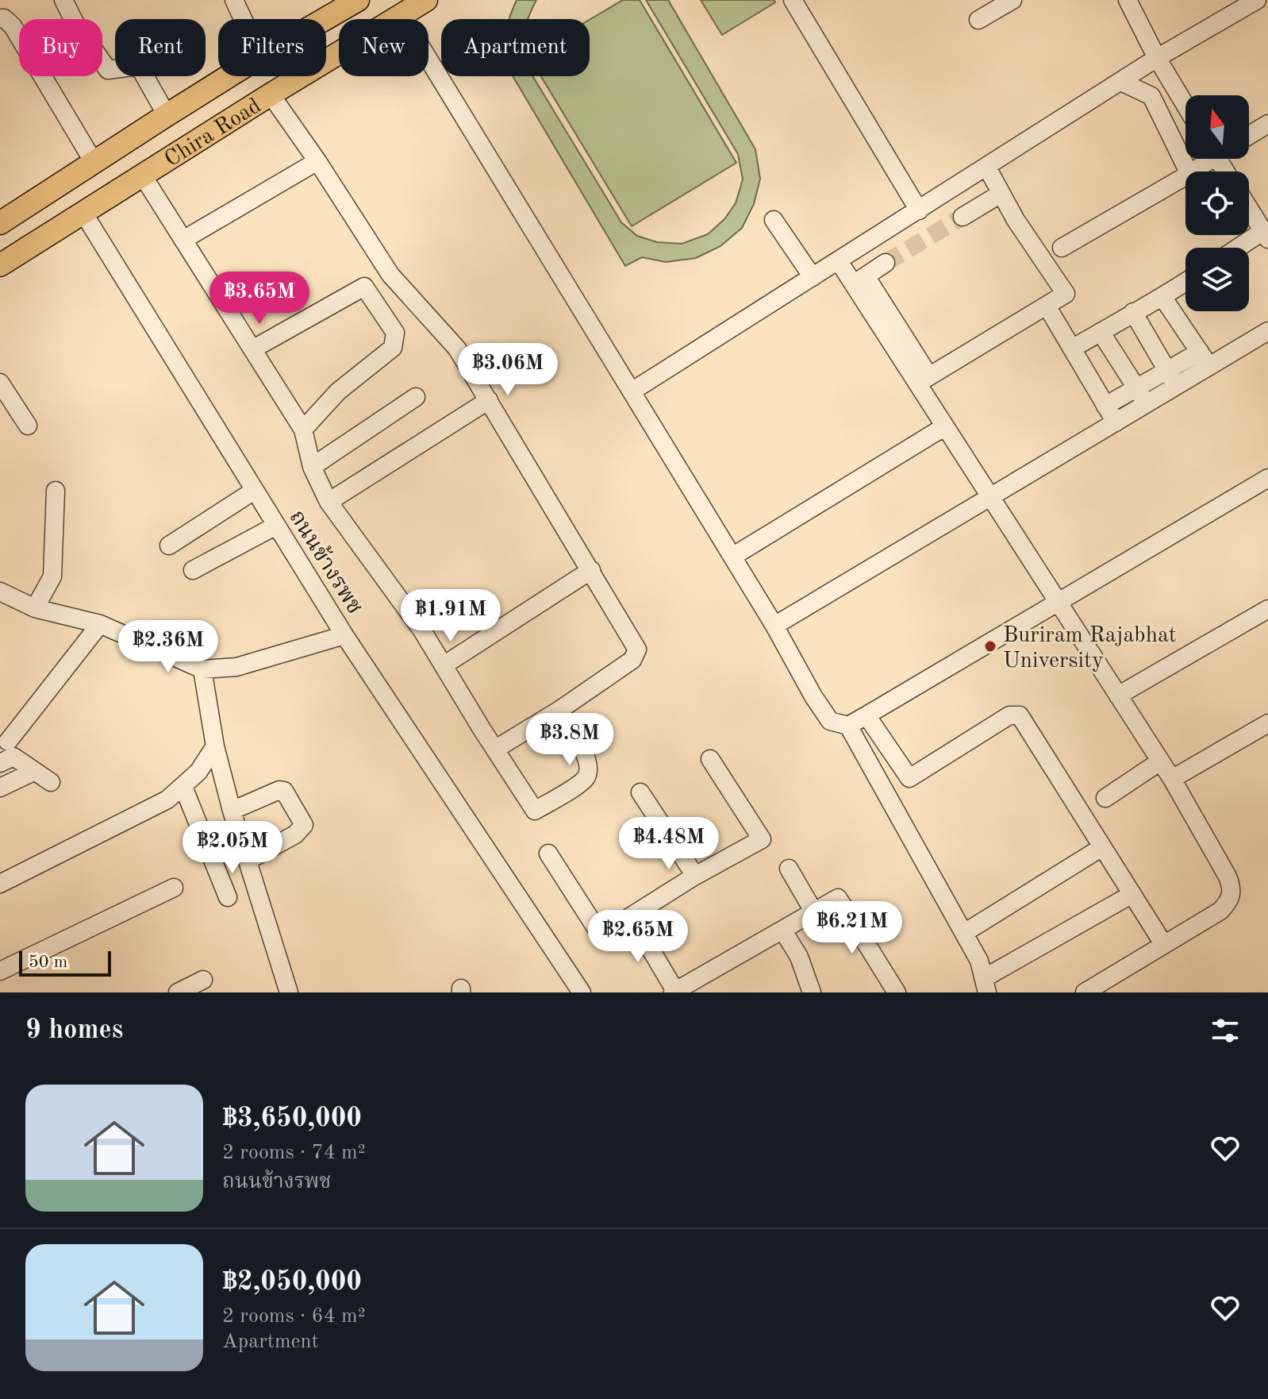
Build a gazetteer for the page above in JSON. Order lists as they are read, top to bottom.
{
  "streets": {
    "main road": ["Chira Road"],
    "street": ["ถนนข้างรพช"]
  },
  "crossings": [
    ["Chira Road", "ถนนข้างรพช"]
  ],
  "places": ["Buriram Rajabhat University"],
  "scale_bar": "50 m",
  "north": "top",
  "page": {
    "chip": [
      "Buy",
      "Rent",
      "Filters",
      "New",
      "Apartment"
    ],
    "price": [
      "฿3.65M",
      "฿3.06M",
      "฿1.91M",
      "฿2.36M",
      "฿3.8M",
      "฿4.48M",
      "฿2.05M",
      "฿6.21M",
      "฿2.65M"
    ],
    "scale": "50 m",
    "heading": "9 homes",
    "list": [
      {
        "name": "฿3,650,000",
        "note": "2 rooms · 74 m² · ถนนข้างรพช"
      },
      {
        "name": "฿2,050,000",
        "note": "2 rooms · 64 m² · Apartment"
      }
    ]
  }
}
